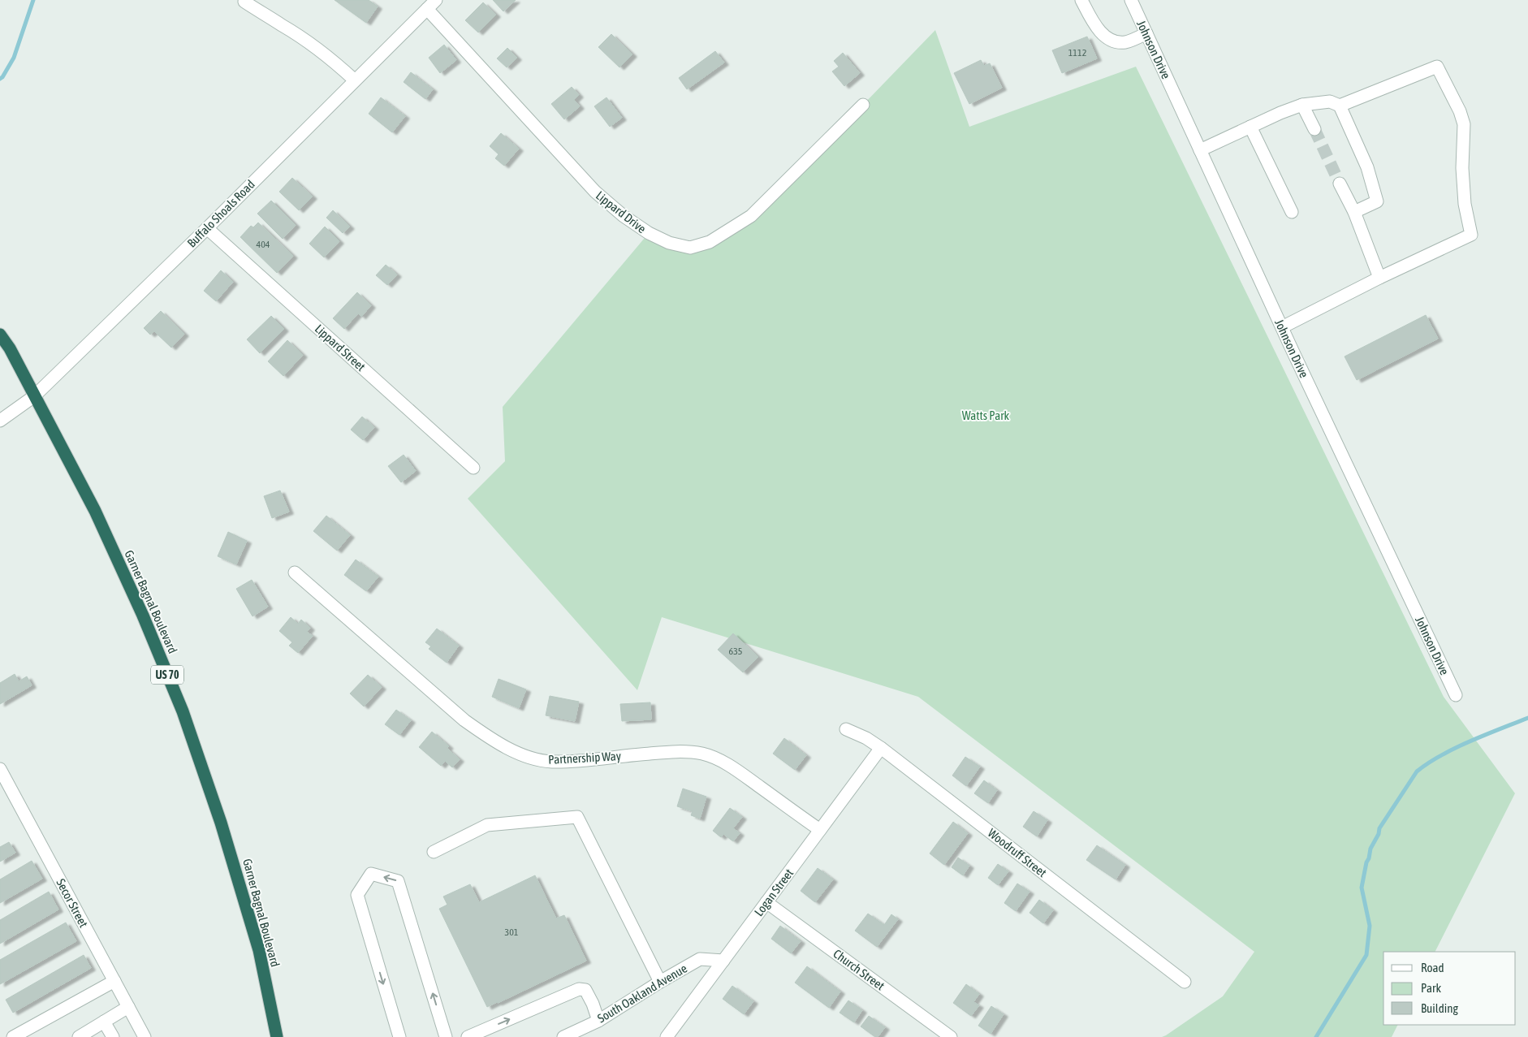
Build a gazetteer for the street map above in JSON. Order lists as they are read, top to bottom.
{
  "streets": {
    "highway": ["Garner Bagnal Boulevard", "US 70"],
    "street": [
      "Johnson Drive",
      "Lippard Drive",
      "Buffalo Shoals Road",
      "Lippard Street",
      "Partnership Way",
      "Woodruff Street",
      "Logan Street",
      "Secor Street",
      "Church Street",
      "South Oakland Avenue"
    ]
  },
  "crossings": [
    ["Lippard Drive", "Buffalo Shoals Road"],
    ["Buffalo Shoals Road", "Lippard Street"],
    ["Buffalo Shoals Road", "Garner Bagnal Boulevard"],
    ["Partnership Way", "Logan Street"],
    ["Woodruff Street", "Logan Street"],
    ["Logan Street", "Church Street"],
    ["Logan Street", "South Oakland Avenue"]
  ],
  "parks": ["Watts Park"],
  "house_numbers": [
    "1112",
    "404",
    "635",
    "301"
  ],
  "legend": ["Road", "Park", "Building"]
}
